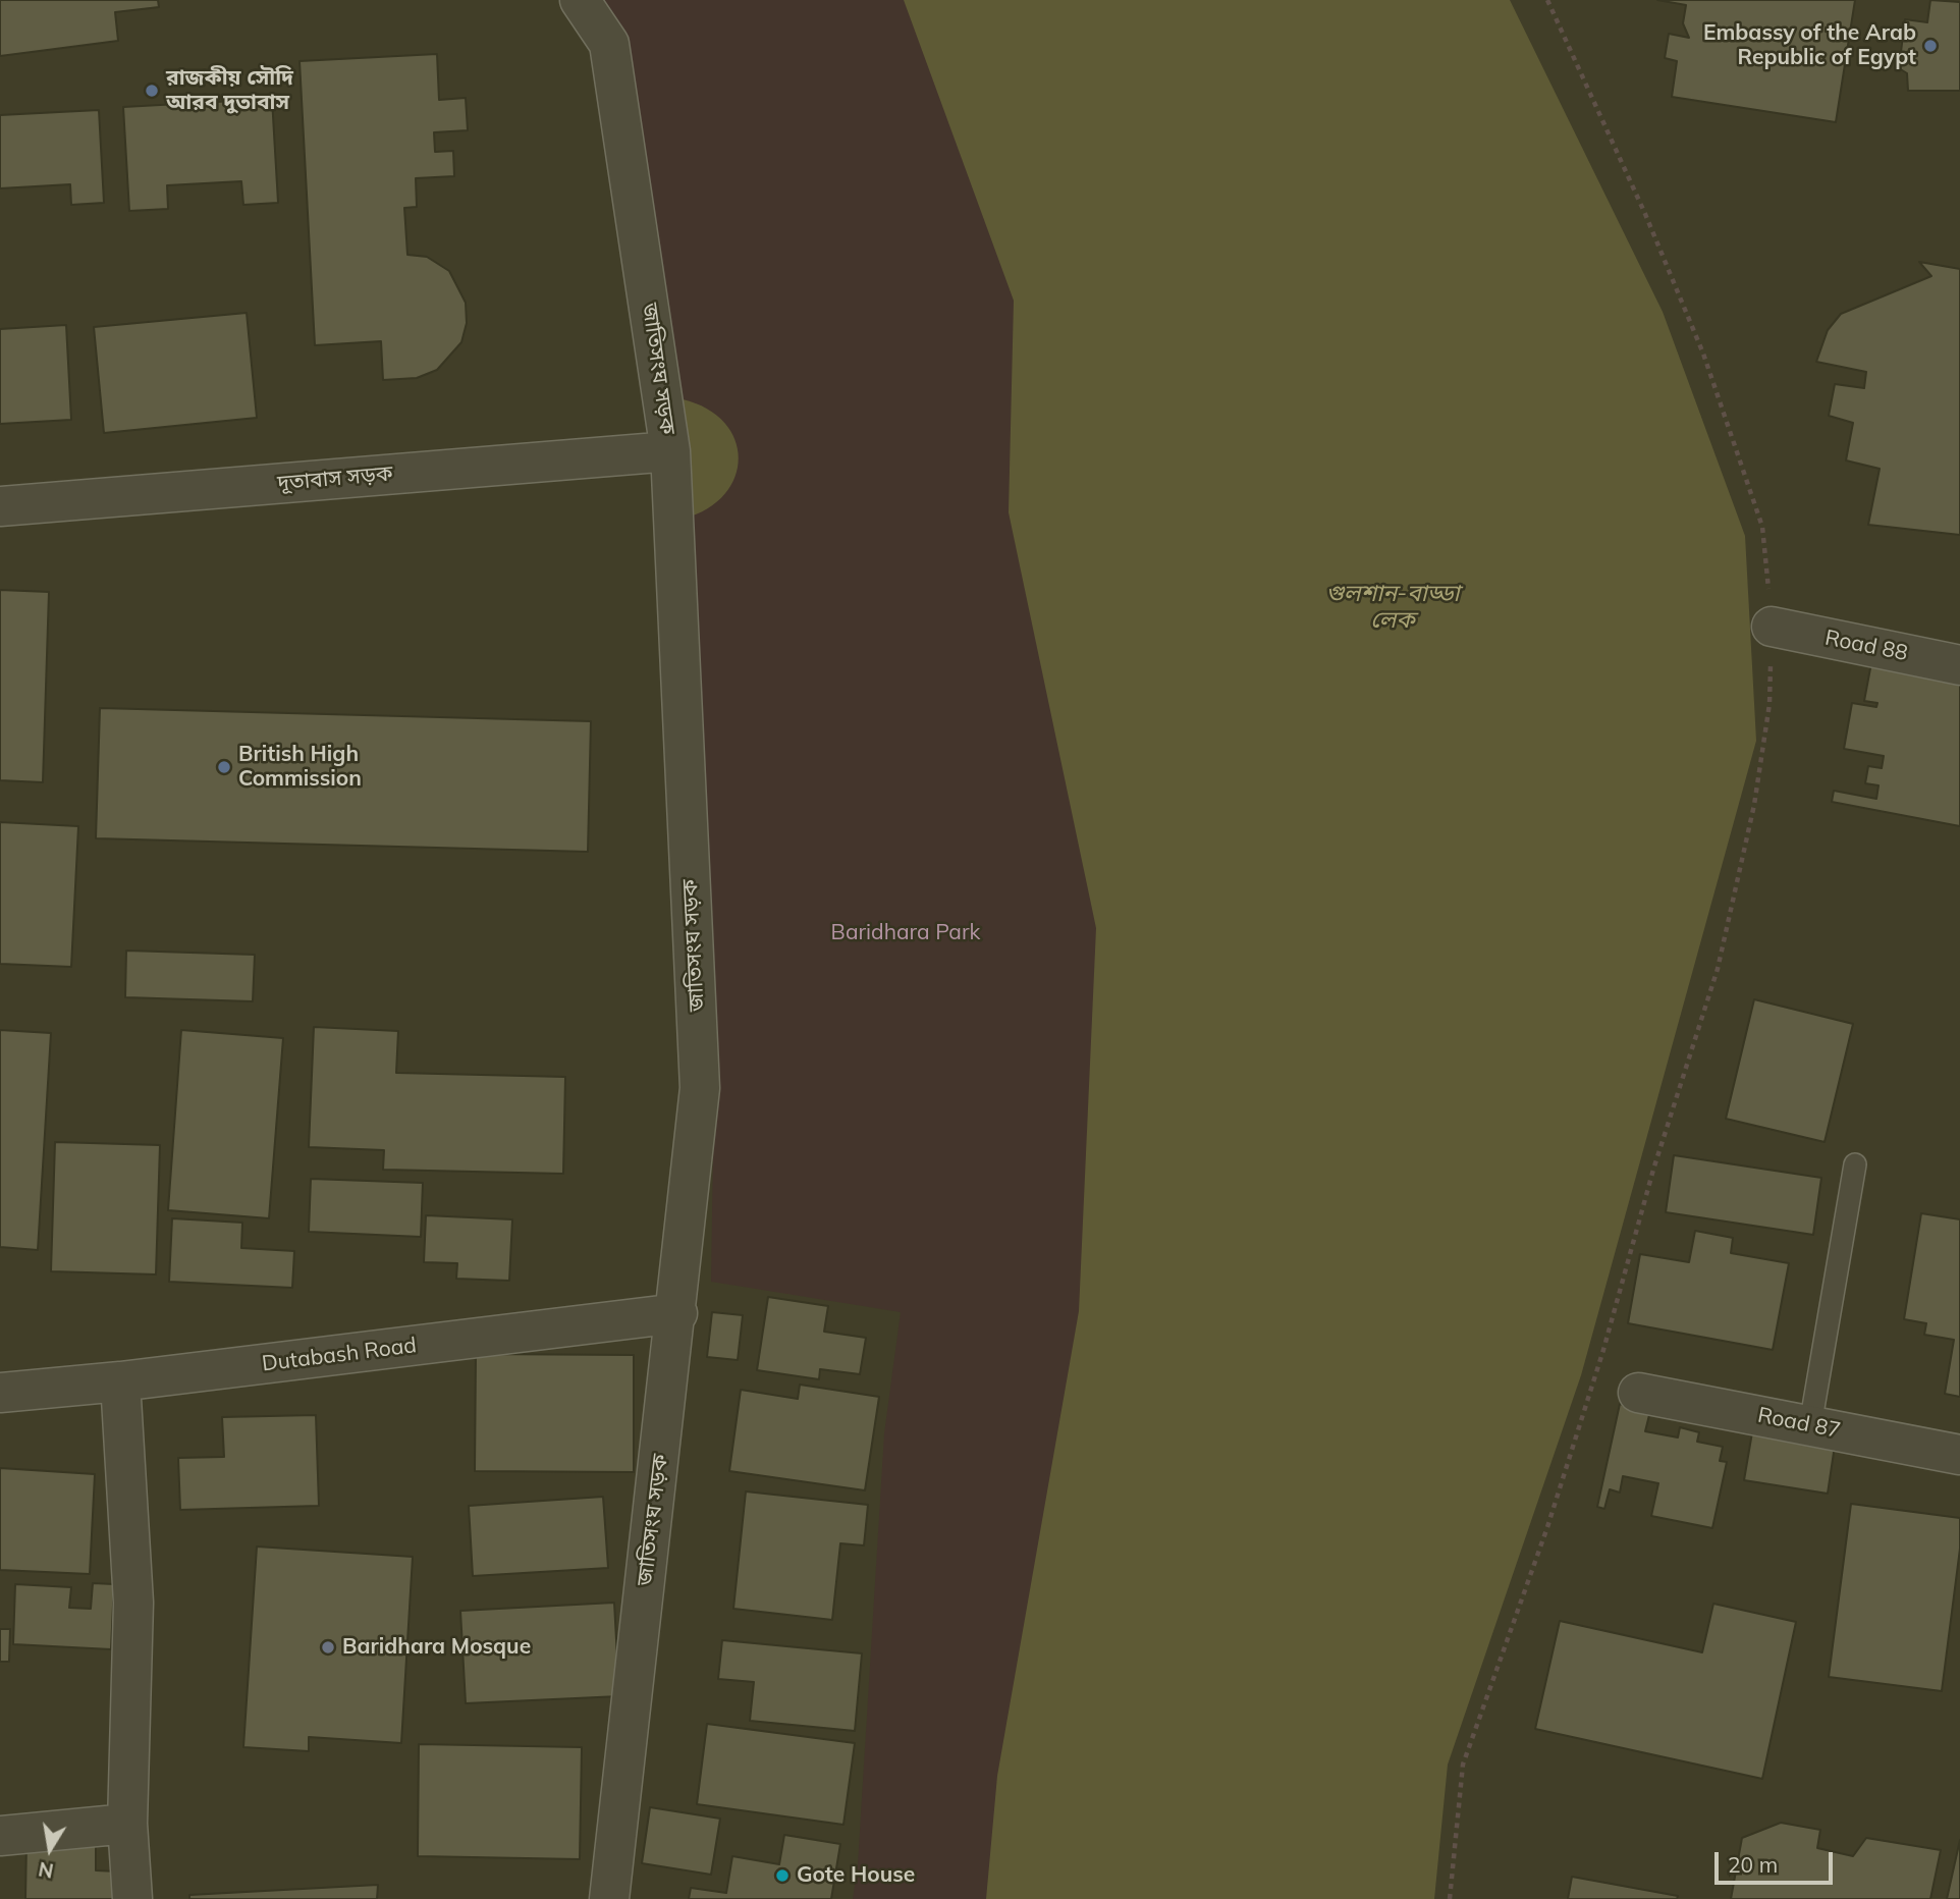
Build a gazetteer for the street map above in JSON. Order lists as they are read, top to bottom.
{
  "streets": {
    "street": [
      "জাতিসংঘ সড়ক",
      "দূতাবাস সড়ক",
      "Road 88",
      "Dutabash Road",
      "Road 87"
    ]
  },
  "crossings": [
    ["জাতিসংঘ সড়ক", "দূতাবাস সড়ক"],
    ["জাতিসংঘ সড়ক", "Dutabash Road"]
  ],
  "water": ["গুলশান-বাড্ডা লেক"],
  "parks": ["Baridhara Park"],
  "places": [
    "Embassy of the Arab Republic of Egypt",
    "রাজকীয় সৌদি আরব দুতাবাস",
    "British High Commission",
    "Baridhara Mosque",
    "Gote House"
  ],
  "scale_bar": "20 m",
  "north": "bottom"
}
